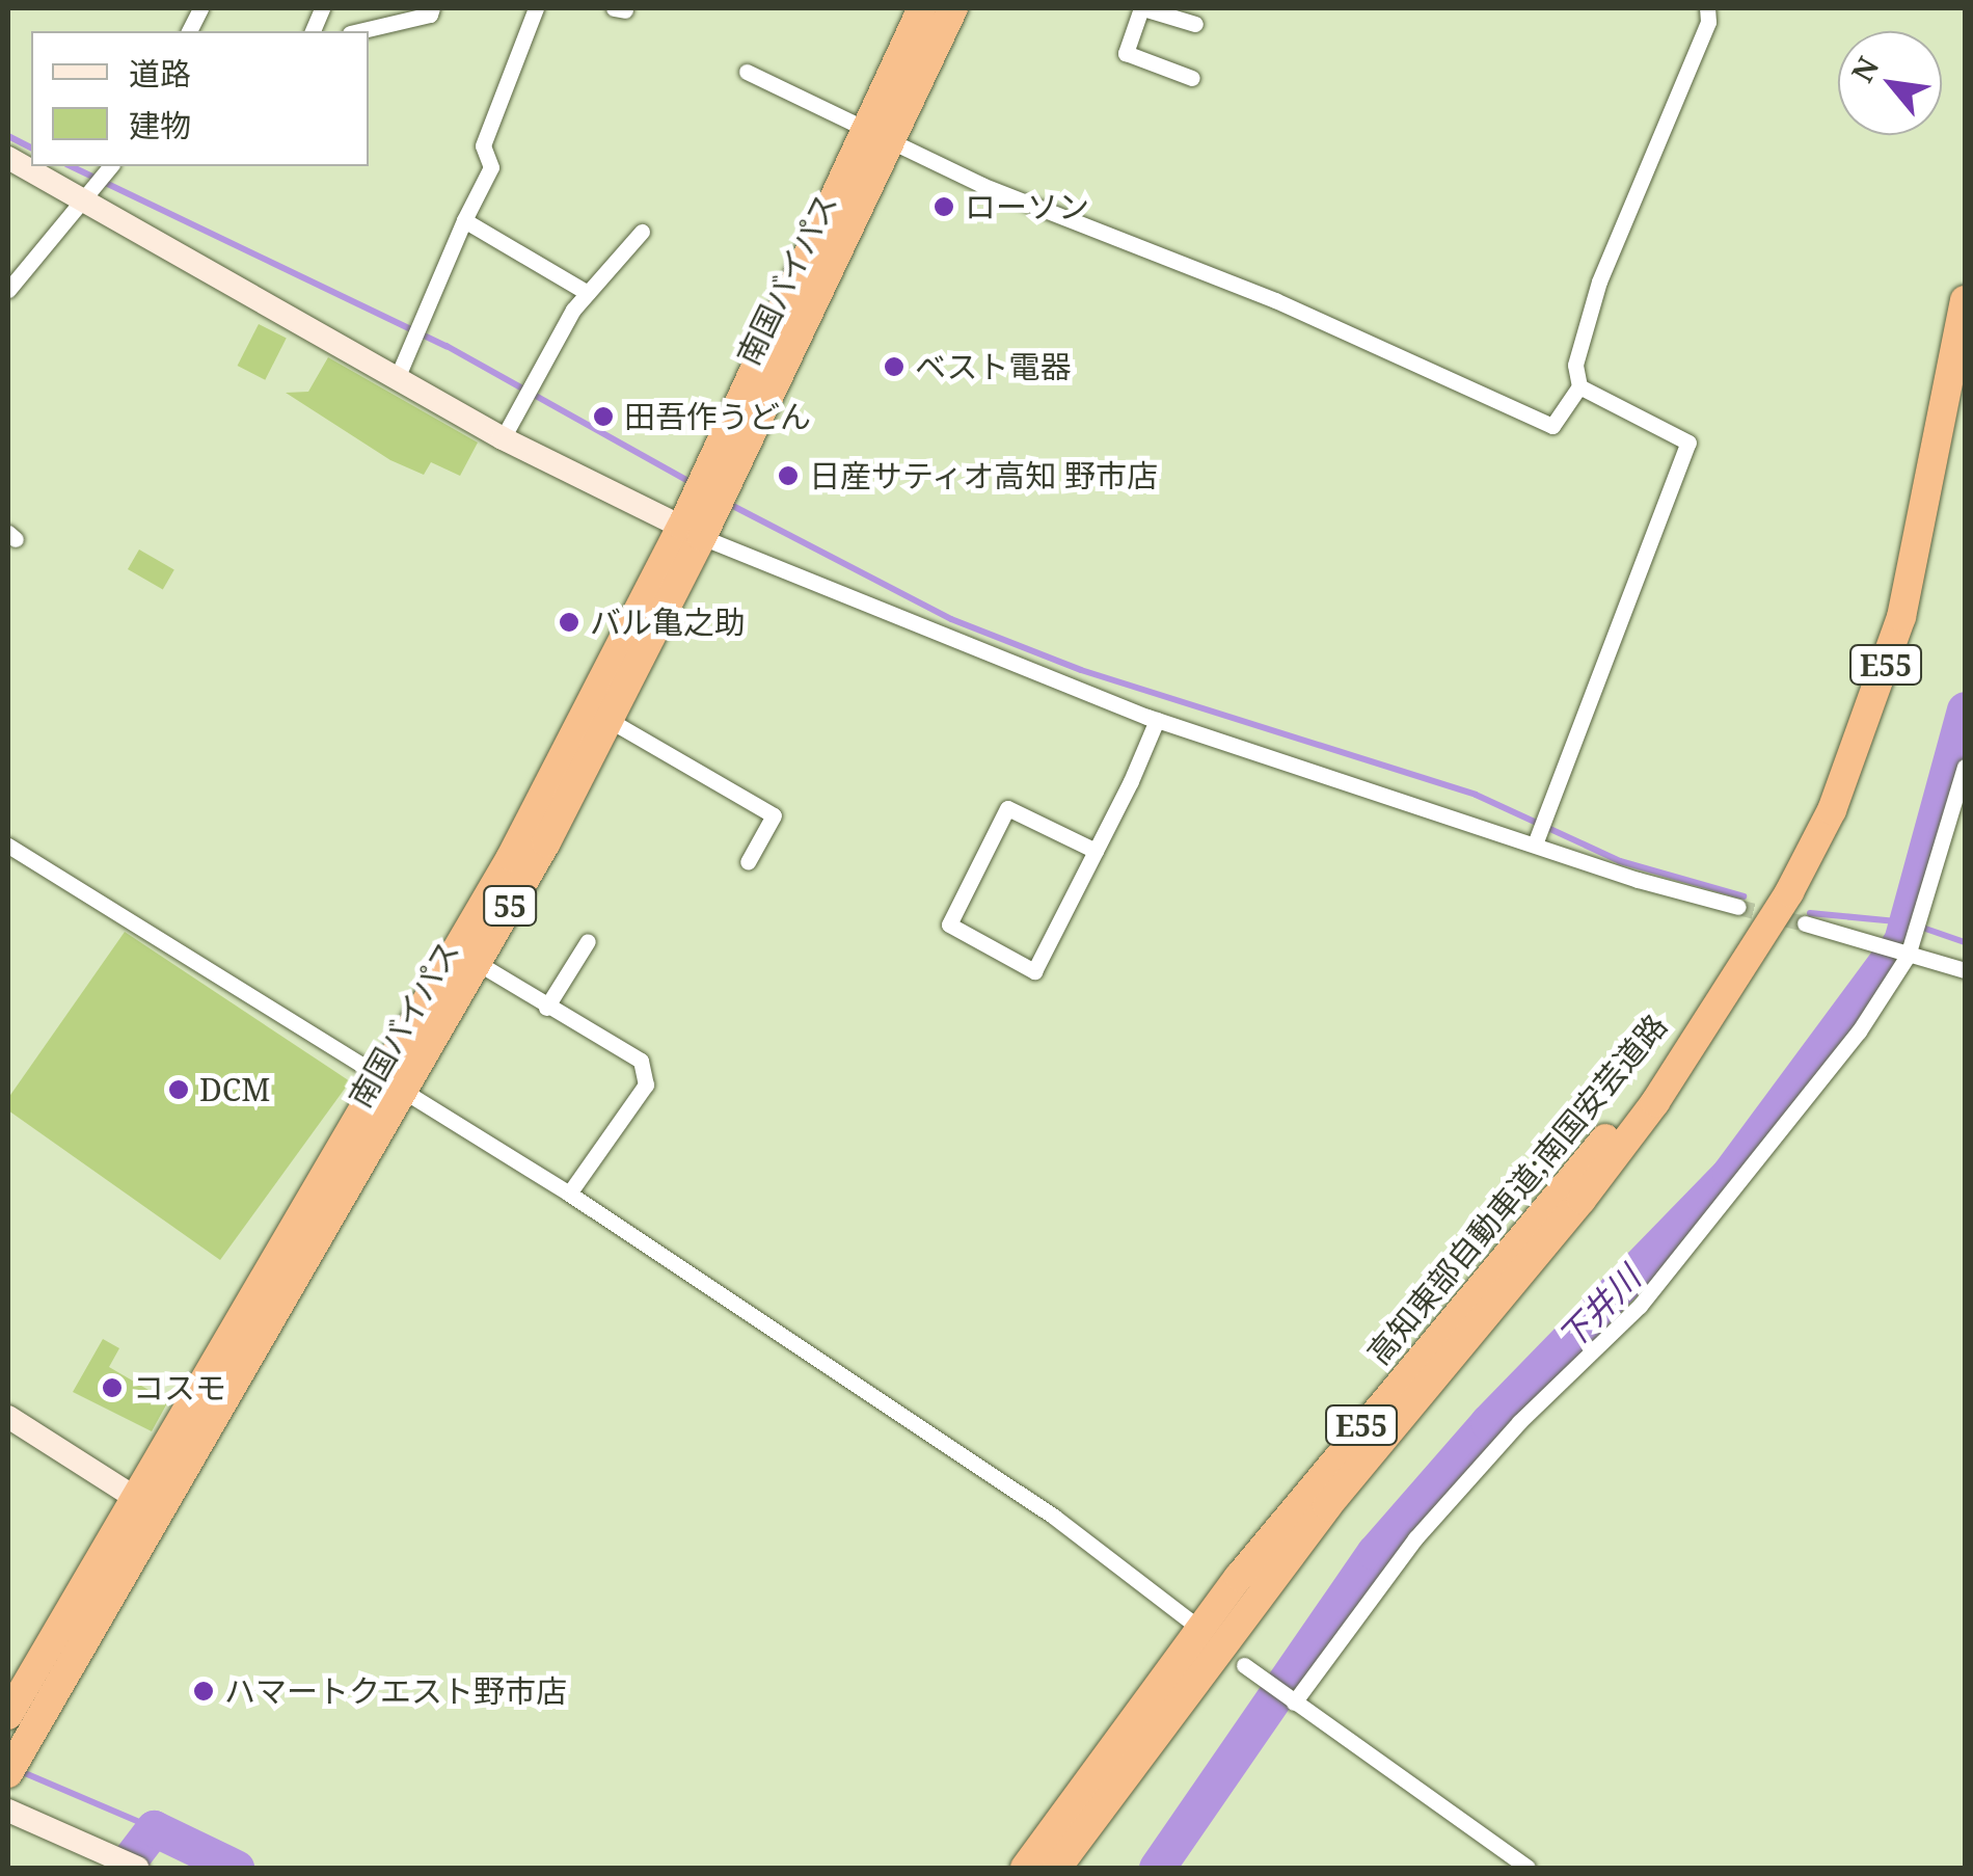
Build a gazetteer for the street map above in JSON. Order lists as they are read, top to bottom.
{
  "streets": {
    "highway": [
      "南国バイパス",
      "E55",
      "55",
      "高知東部自動車道;南国安芸道路"
    ]
  },
  "water": ["下井川"],
  "places": [
    "ローソン",
    "ベスト電器",
    "田吾作うどん",
    "日産サティオ高知 野市店",
    "バル亀之助",
    "DCM",
    "コスモ",
    "ハマートクエスト野市店"
  ],
  "legend": ["道路", "建物"],
  "north": "top left"
}
